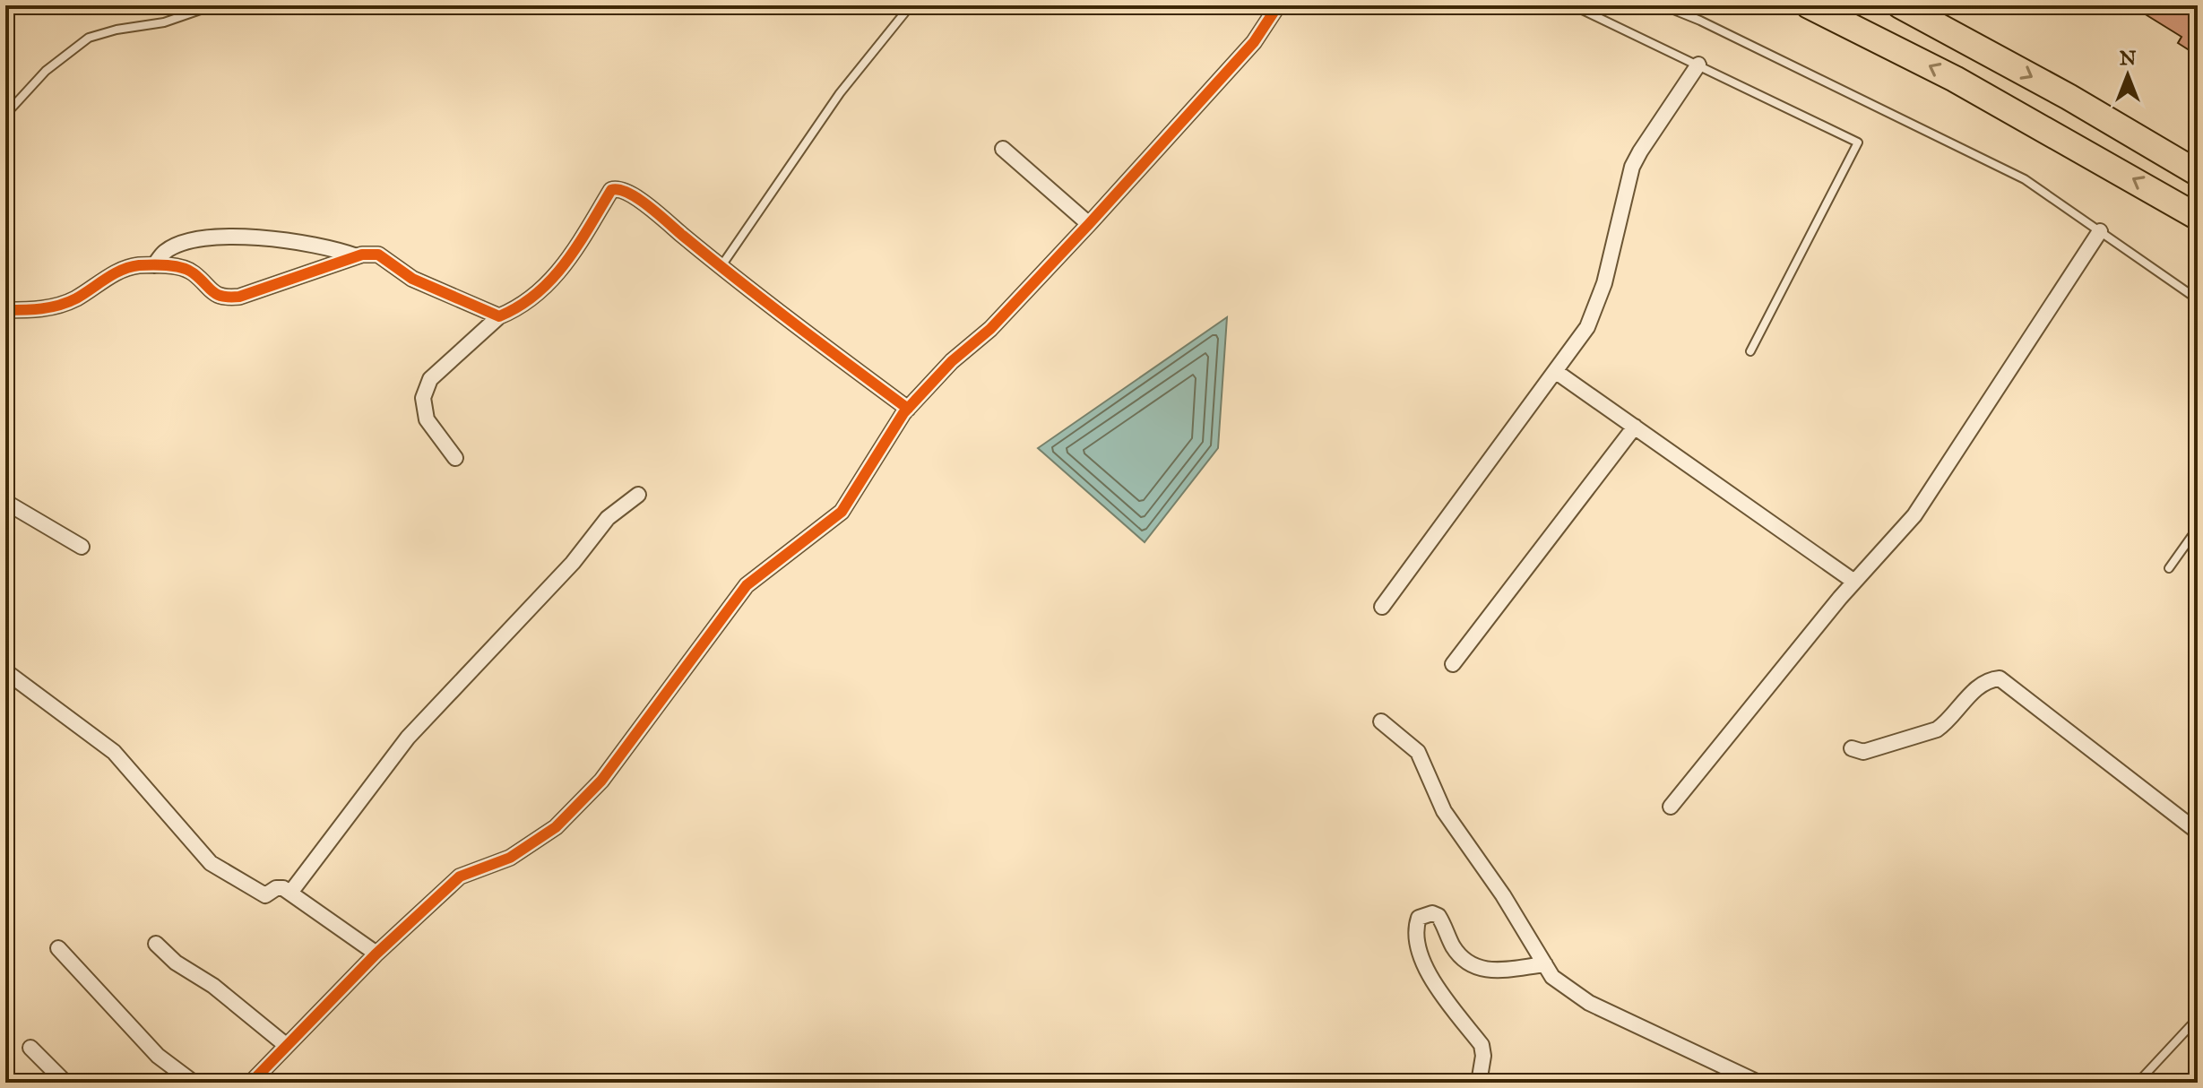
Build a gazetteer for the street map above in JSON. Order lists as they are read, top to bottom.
{
  "north": "top"
}
